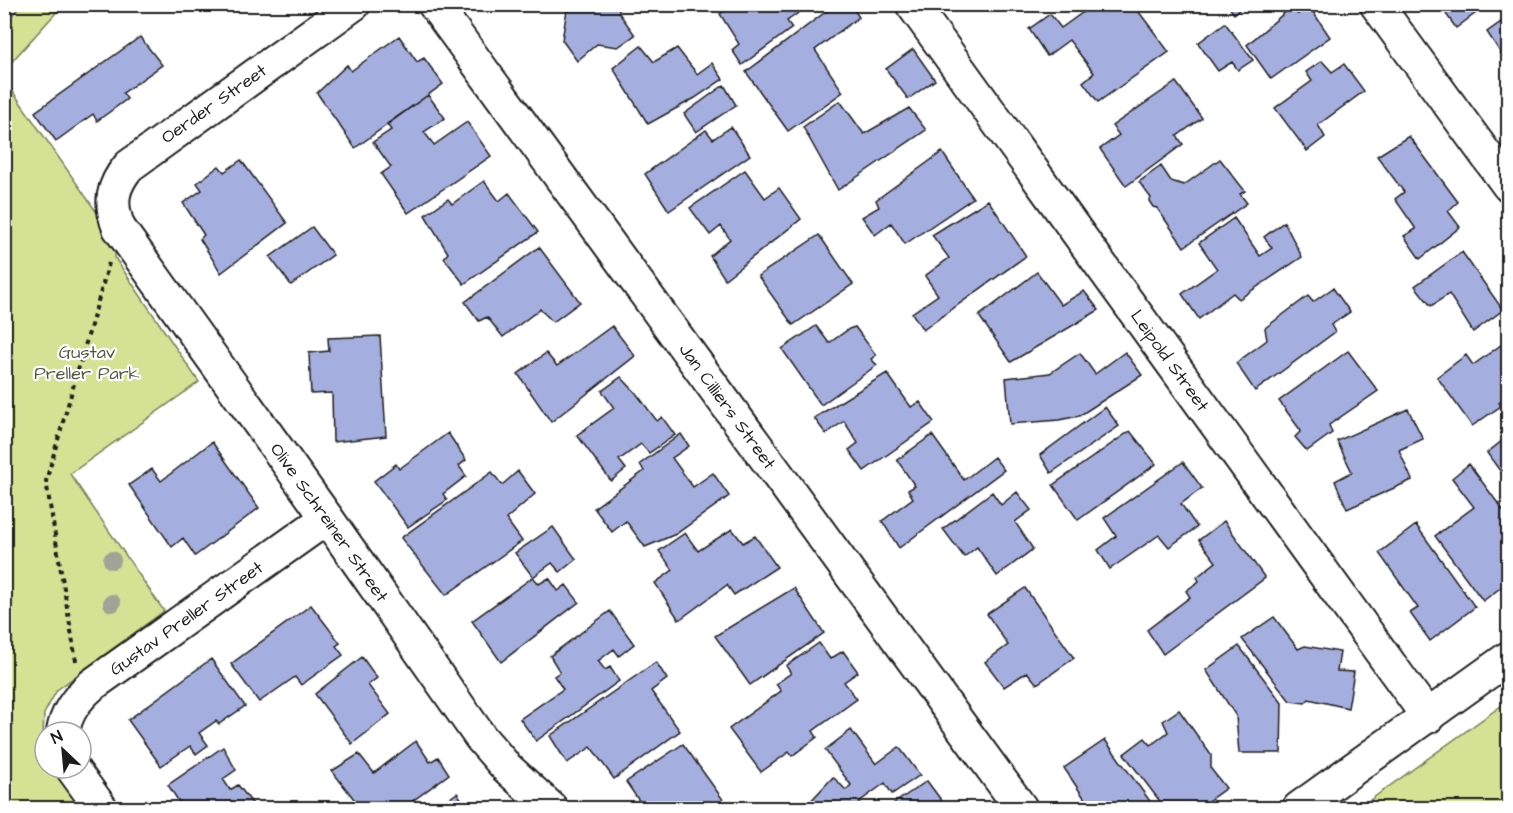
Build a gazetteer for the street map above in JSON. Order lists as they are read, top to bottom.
{
  "streets": {
    "street": [
      "Oerder Street",
      "Leipold Street",
      "Jan Cilliers Street",
      "Olive Schreiner Street",
      "Gustav Preller Street"
    ]
  },
  "crossings": [
    ["Oerder Street", "Olive Schreiner Street"],
    ["Olive Schreiner Street", "Gustav Preller Street"]
  ],
  "parks": ["Gustav Preller Park"],
  "north": "top left"
}
